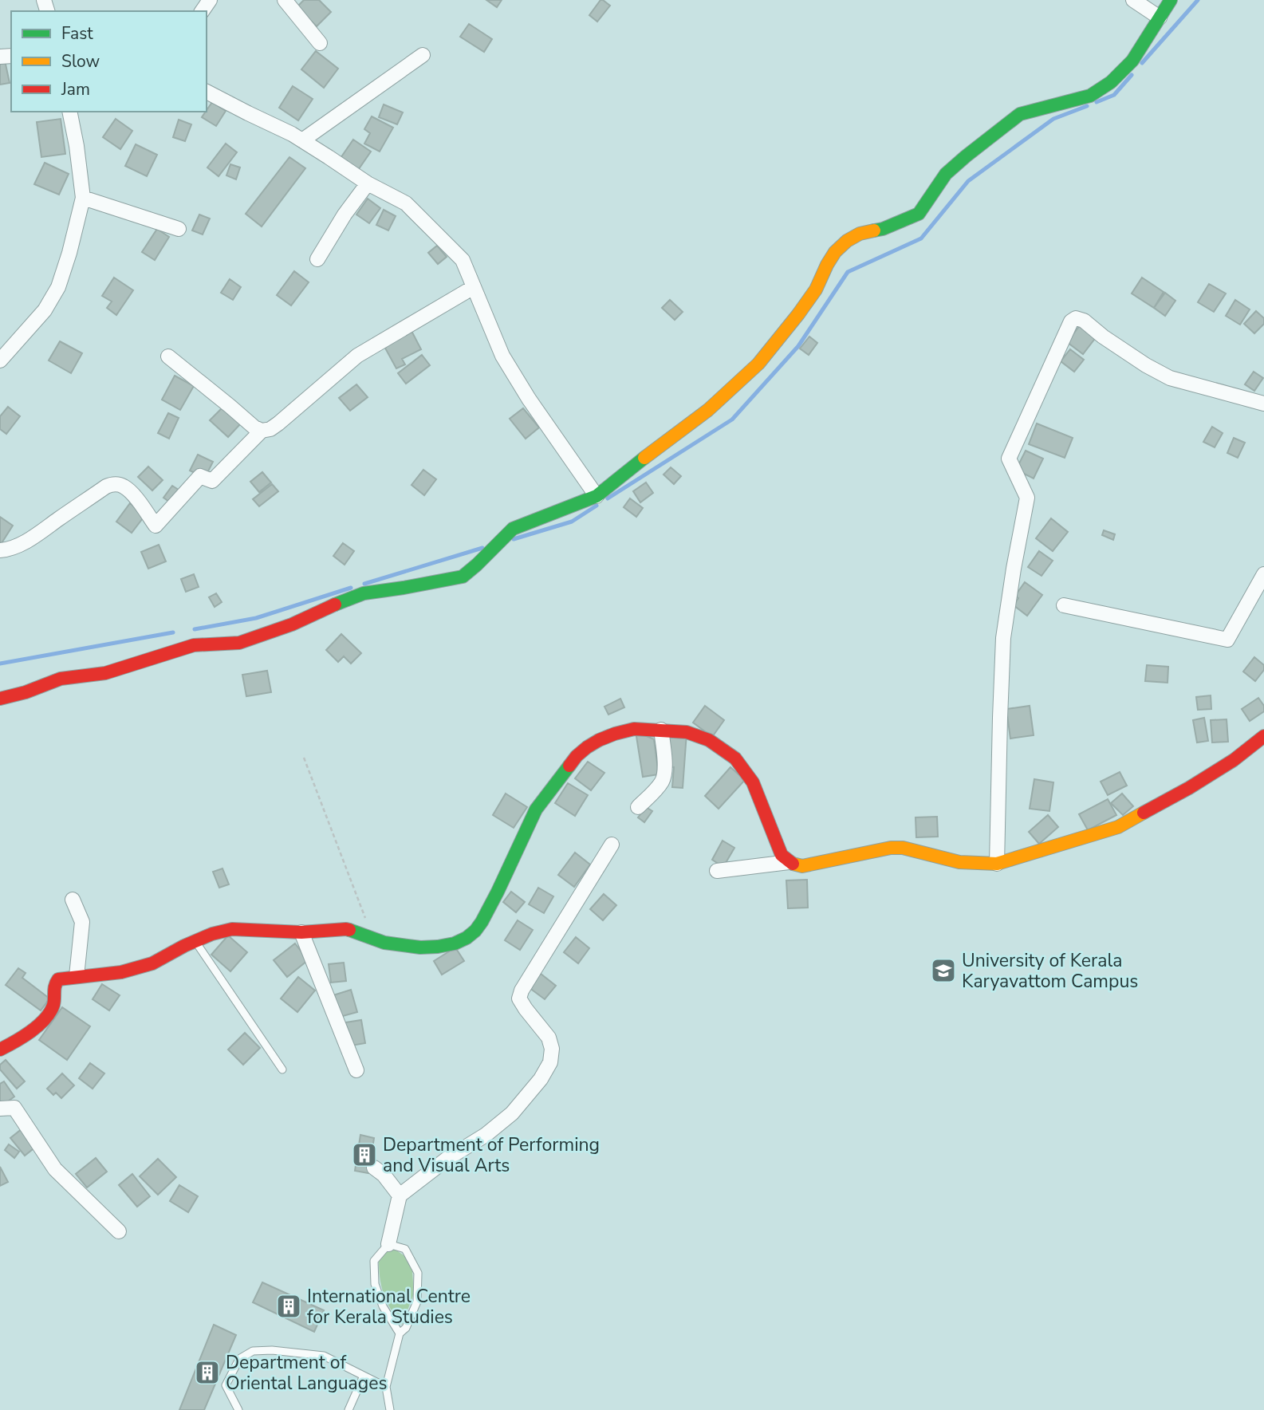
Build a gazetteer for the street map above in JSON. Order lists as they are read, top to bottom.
{
  "places": {
    "school or university": ["University of Kerala Karyavattom Campus"],
    "building": ["Department of Performing and Visual Arts", "International Centre for Kerala Studies", "Department of Oriental Languages"]
  },
  "legend": ["Fast", "Slow", "Jam"]
}
